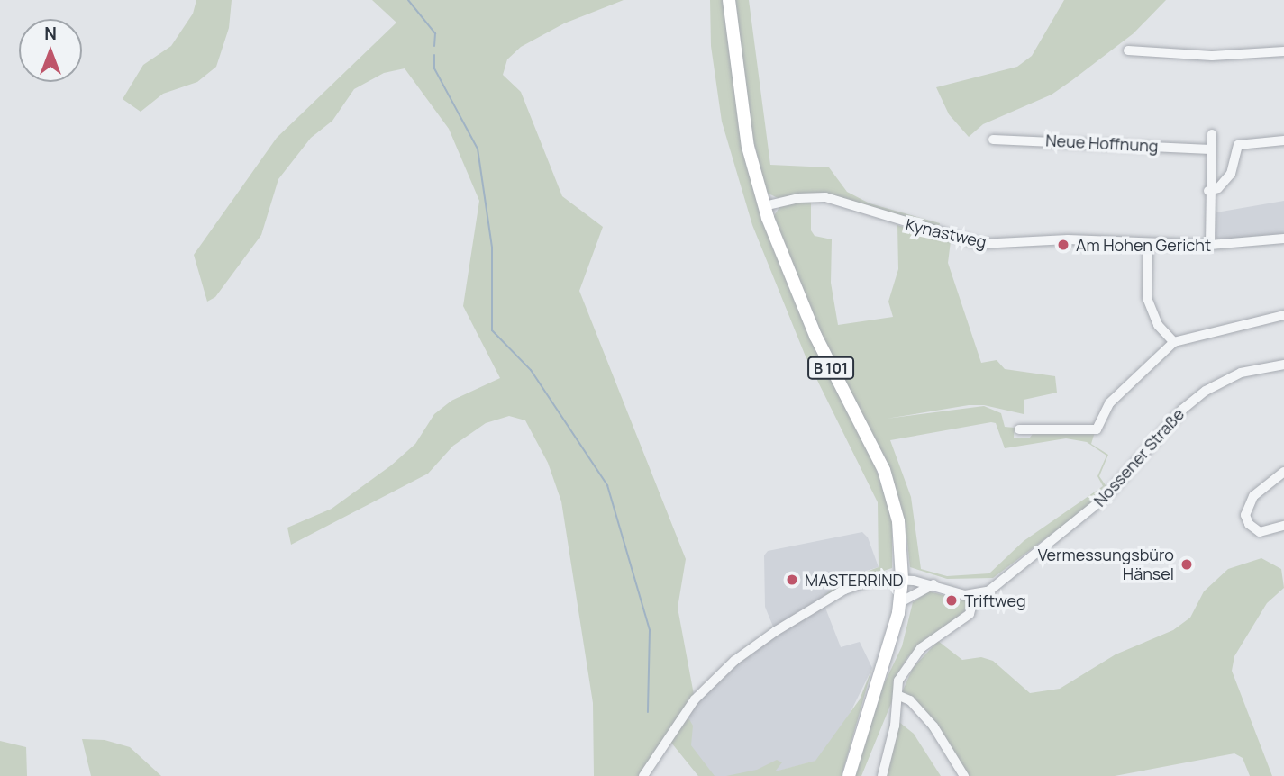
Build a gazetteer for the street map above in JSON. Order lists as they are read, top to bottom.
{
  "streets": {
    "main road": ["B 101"],
    "street": ["Neue Hoffnung", "Kynastweg", "Nossener Straße"]
  },
  "crossings": [
    ["Kynastweg", "B 101"]
  ],
  "places": [
    "Am Hohen Gericht",
    "Vermessungsbüro Hänsel",
    "MASTERRIND",
    "Triftweg"
  ],
  "north": "top"
}
